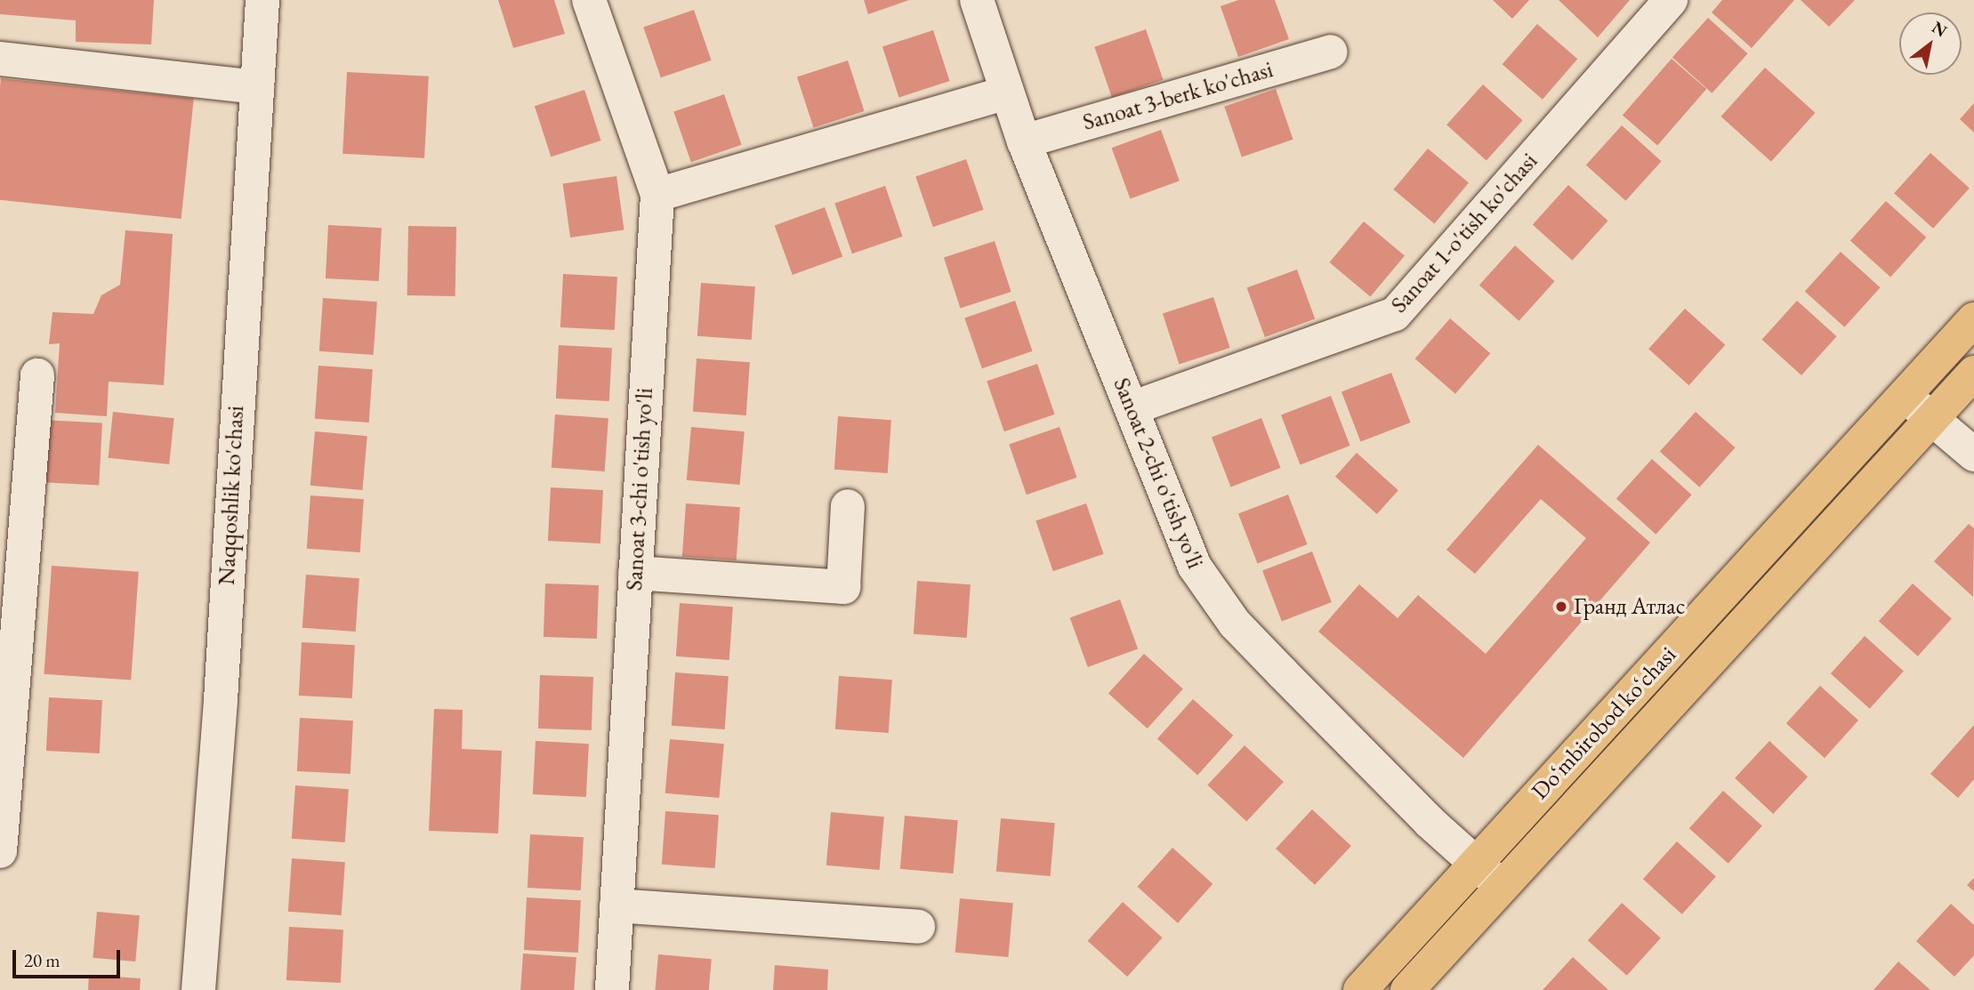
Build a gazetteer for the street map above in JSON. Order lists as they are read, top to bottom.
{
  "streets": {
    "main road": ["Doʻmbirobod koʻchasi"],
    "street": [
      "Sanoat 3-berk ko'chasi",
      "Sanoat 1-o'tish ko'chasi",
      "Sanoat 2-chi o'tish yo'li",
      "Sanoat 3-chi o'tish yo'li",
      "Naqqoshlik ko'chasi"
    ]
  },
  "crossings": [
    ["Sanoat 3-berk ko'chasi", "Sanoat 2-chi o'tish yo'li"],
    ["Sanoat 1-o'tish ko'chasi", "Sanoat 2-chi o'tish yo'li"],
    ["Sanoat 2-chi o'tish yo'li", "Doʻmbirobod koʻchasi"]
  ],
  "places": ["Гранд Атлас"],
  "scale_bar": "20 m",
  "north": "top right"
}
